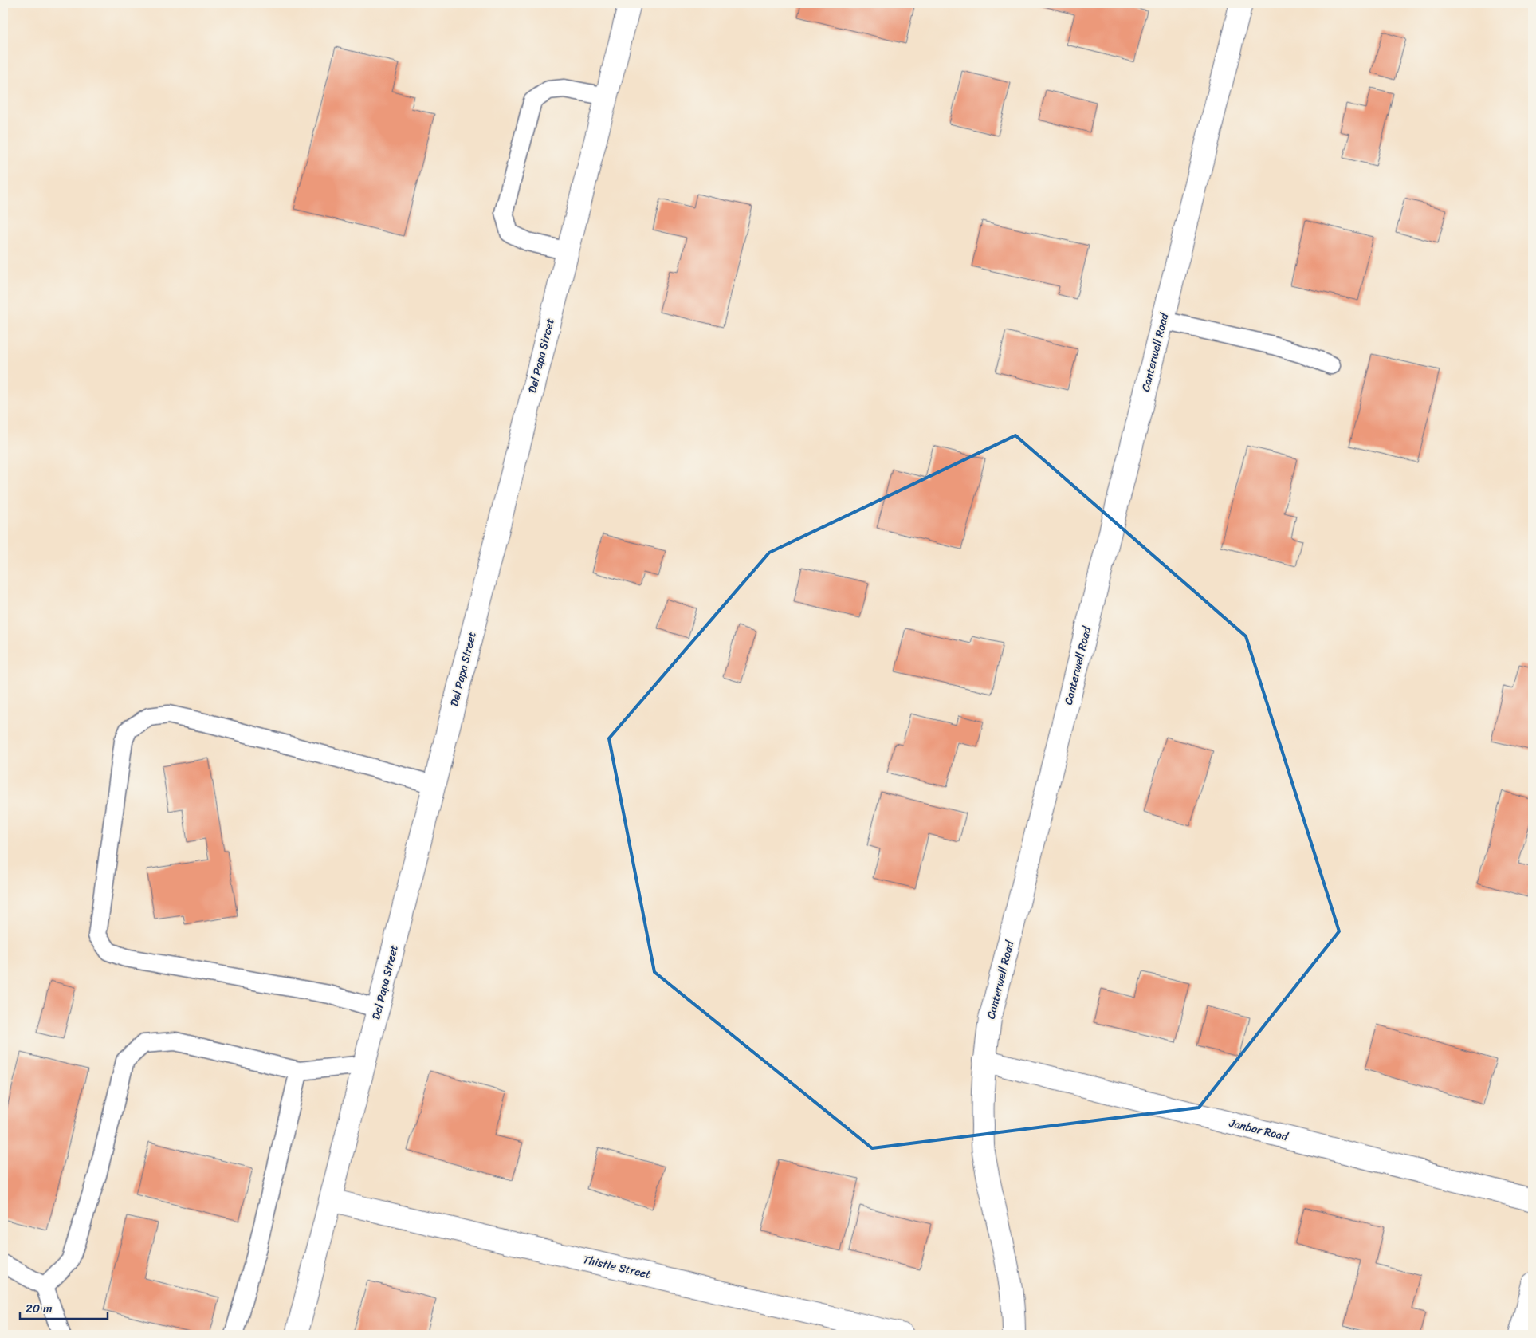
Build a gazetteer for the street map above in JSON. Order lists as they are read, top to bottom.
{
  "streets": {
    "street": [
      "Canterwell Road",
      "Del Papa Street",
      "Janbar Road",
      "Thistle Street"
    ]
  },
  "crossings": [
    ["Canterwell Road", "Janbar Road"],
    ["Del Papa Street", "Thistle Street"]
  ],
  "scale_bar": "20 m"
}
